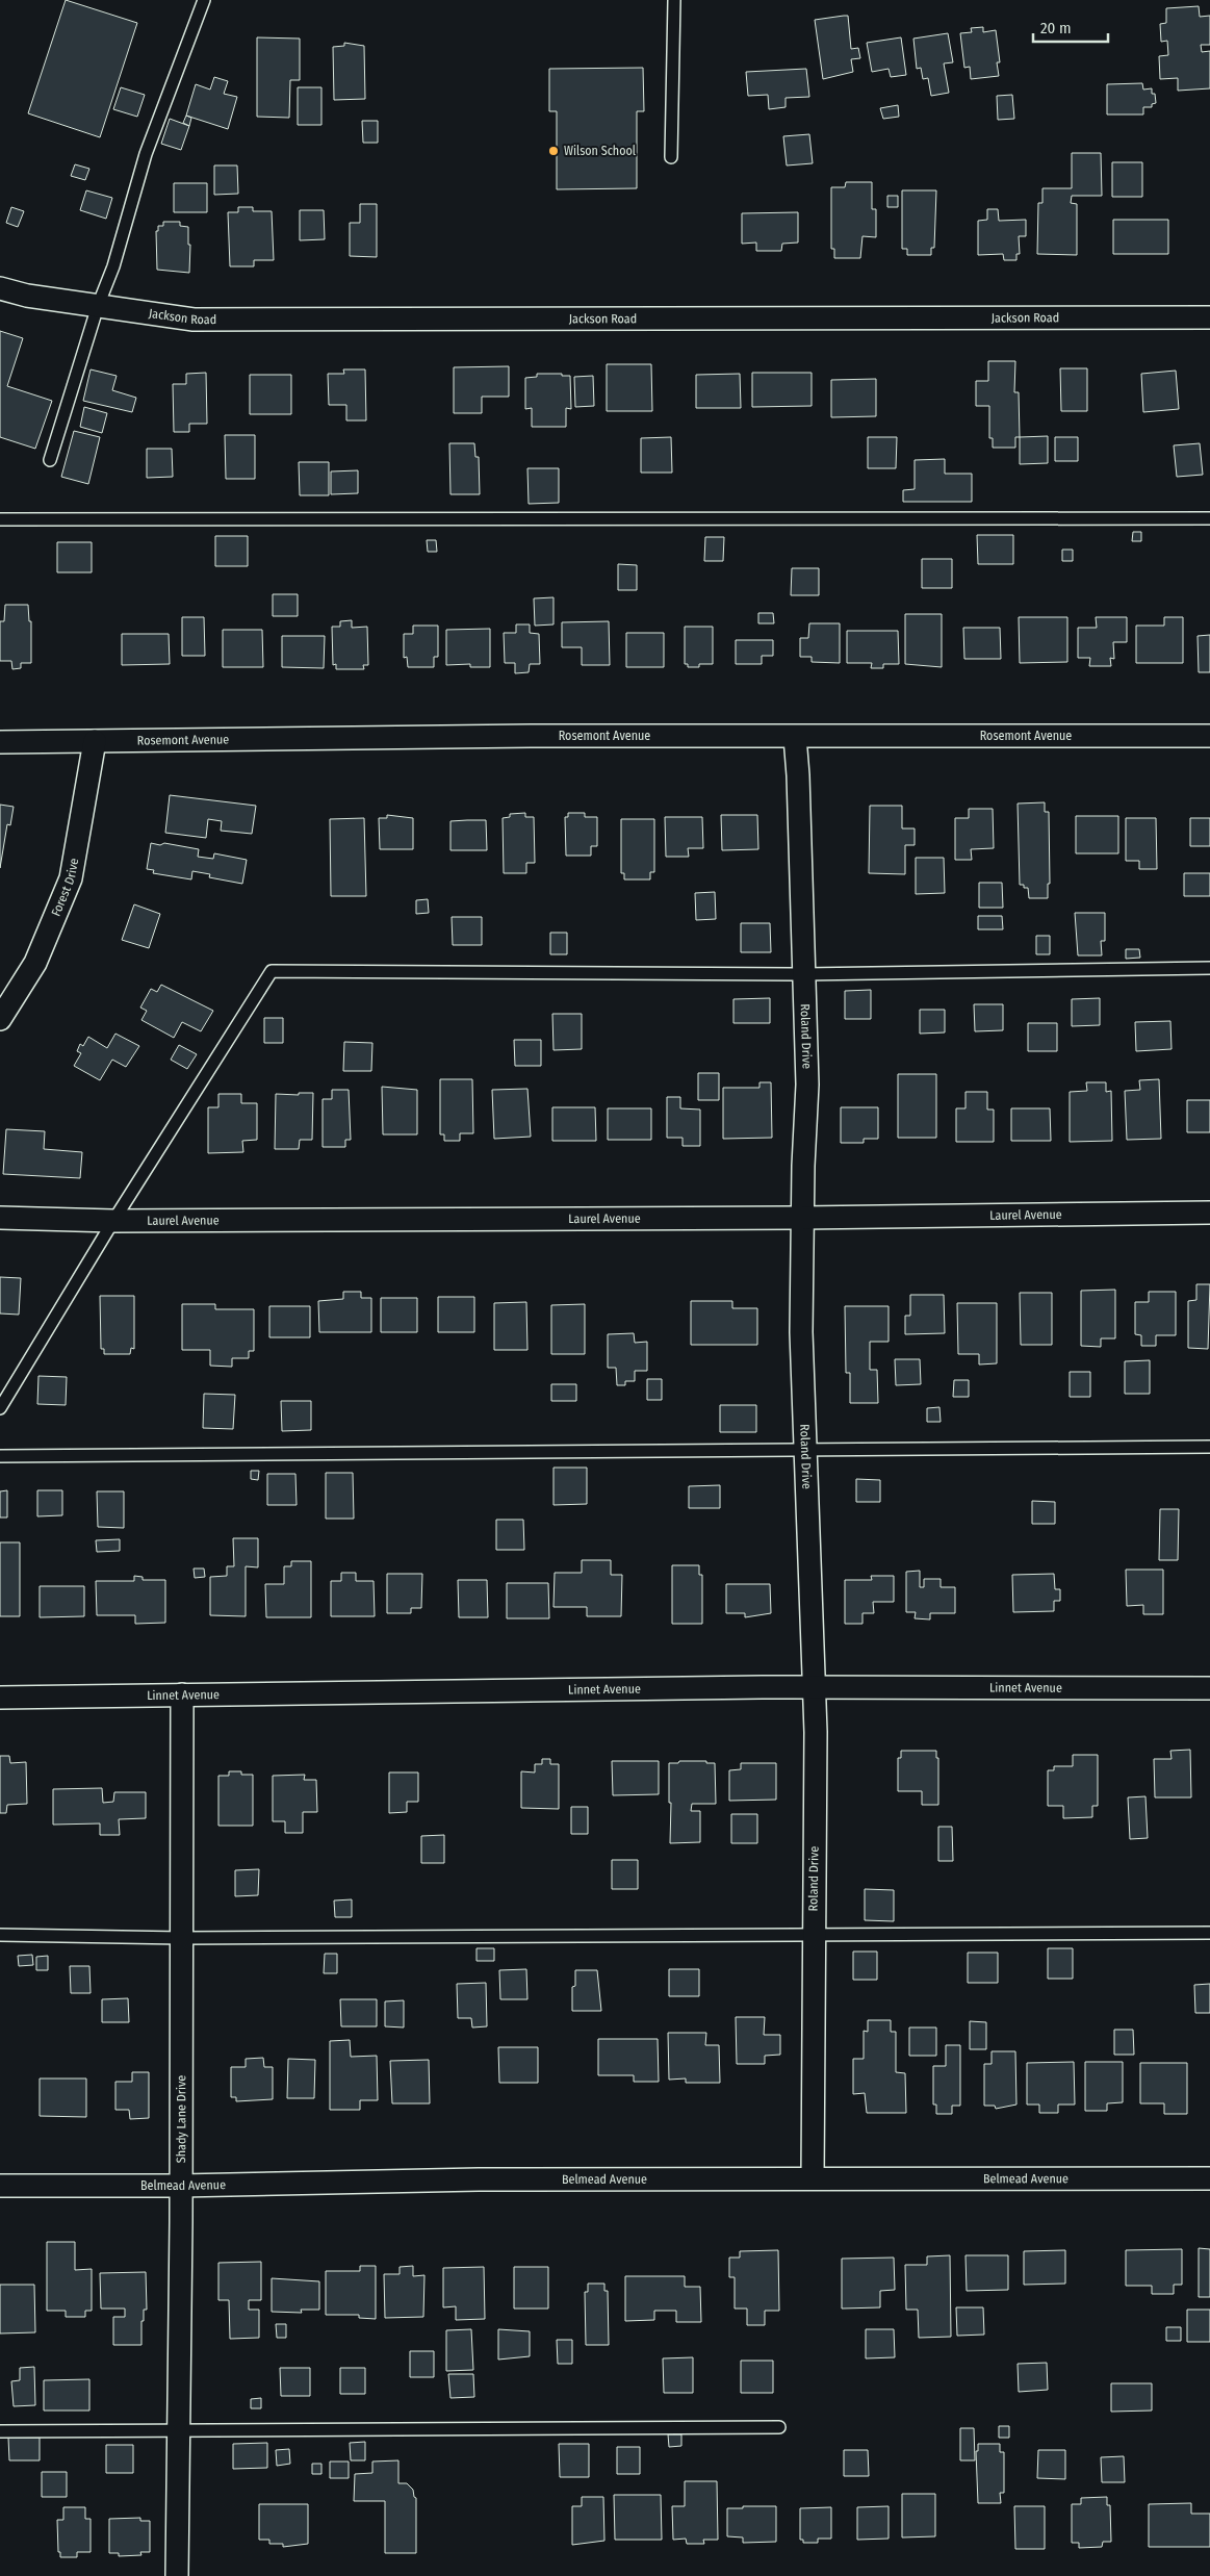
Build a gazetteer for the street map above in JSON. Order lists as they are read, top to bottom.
{
  "streets": {
    "street": [
      "Jackson Road",
      "Rosemont Avenue",
      "Forest Drive",
      "Roland Drive",
      "Laurel Avenue",
      "Linnet Avenue",
      "Shady Lane Drive",
      "Belmead Avenue"
    ]
  },
  "crossings": [
    ["Rosemont Avenue", "Forest Drive"],
    ["Rosemont Avenue", "Roland Drive"],
    ["Roland Drive", "Laurel Avenue"],
    ["Roland Drive", "Linnet Avenue"],
    ["Roland Drive", "Belmead Avenue"],
    ["Linnet Avenue", "Shady Lane Drive"],
    ["Shady Lane Drive", "Belmead Avenue"]
  ],
  "places": ["Wilson School"],
  "scale_bar": "20 m"
}
